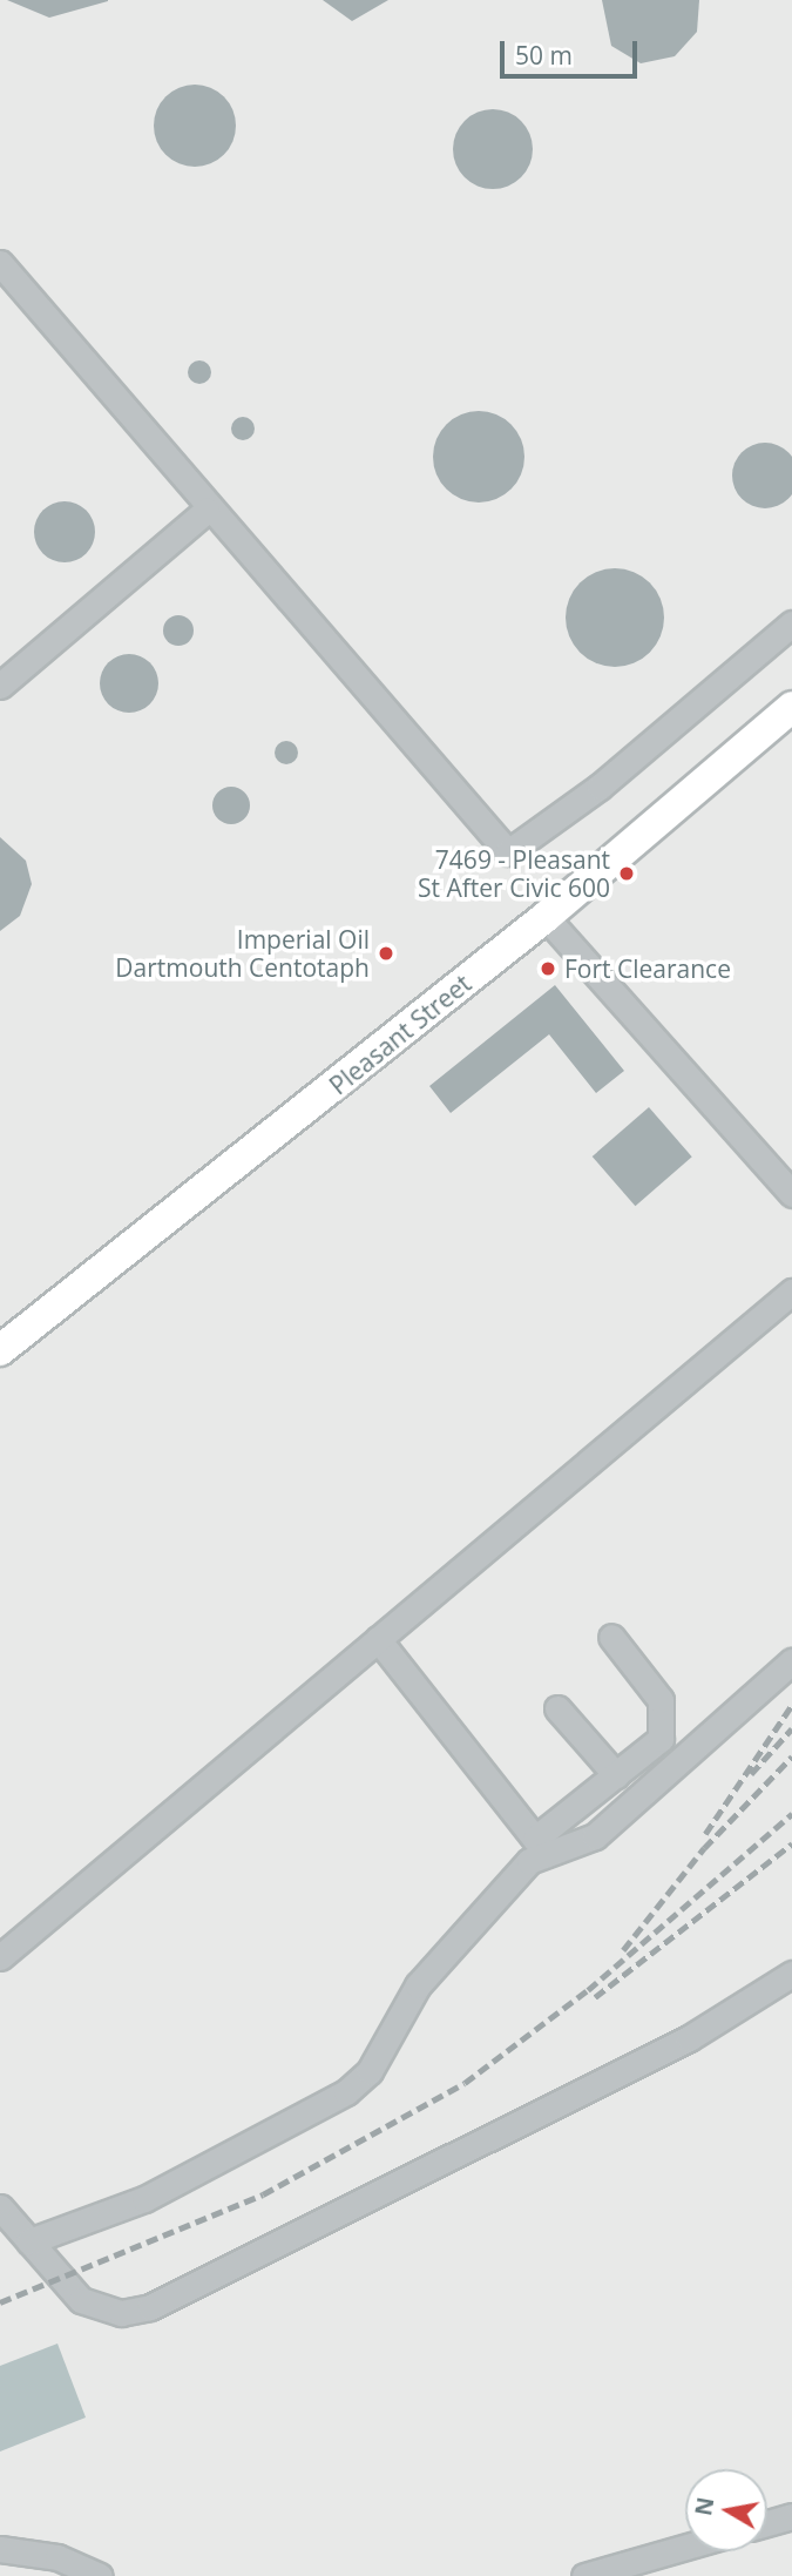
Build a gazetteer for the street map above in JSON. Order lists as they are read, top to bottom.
{
  "streets": {
    "main road": ["Pleasant Street"]
  },
  "places": ["7469 - Pleasant St After Civic 600", "Imperial Oil Dartmouth Centotaph", "Fort Clearance"],
  "scale_bar": "50 m",
  "north": "left"
}
